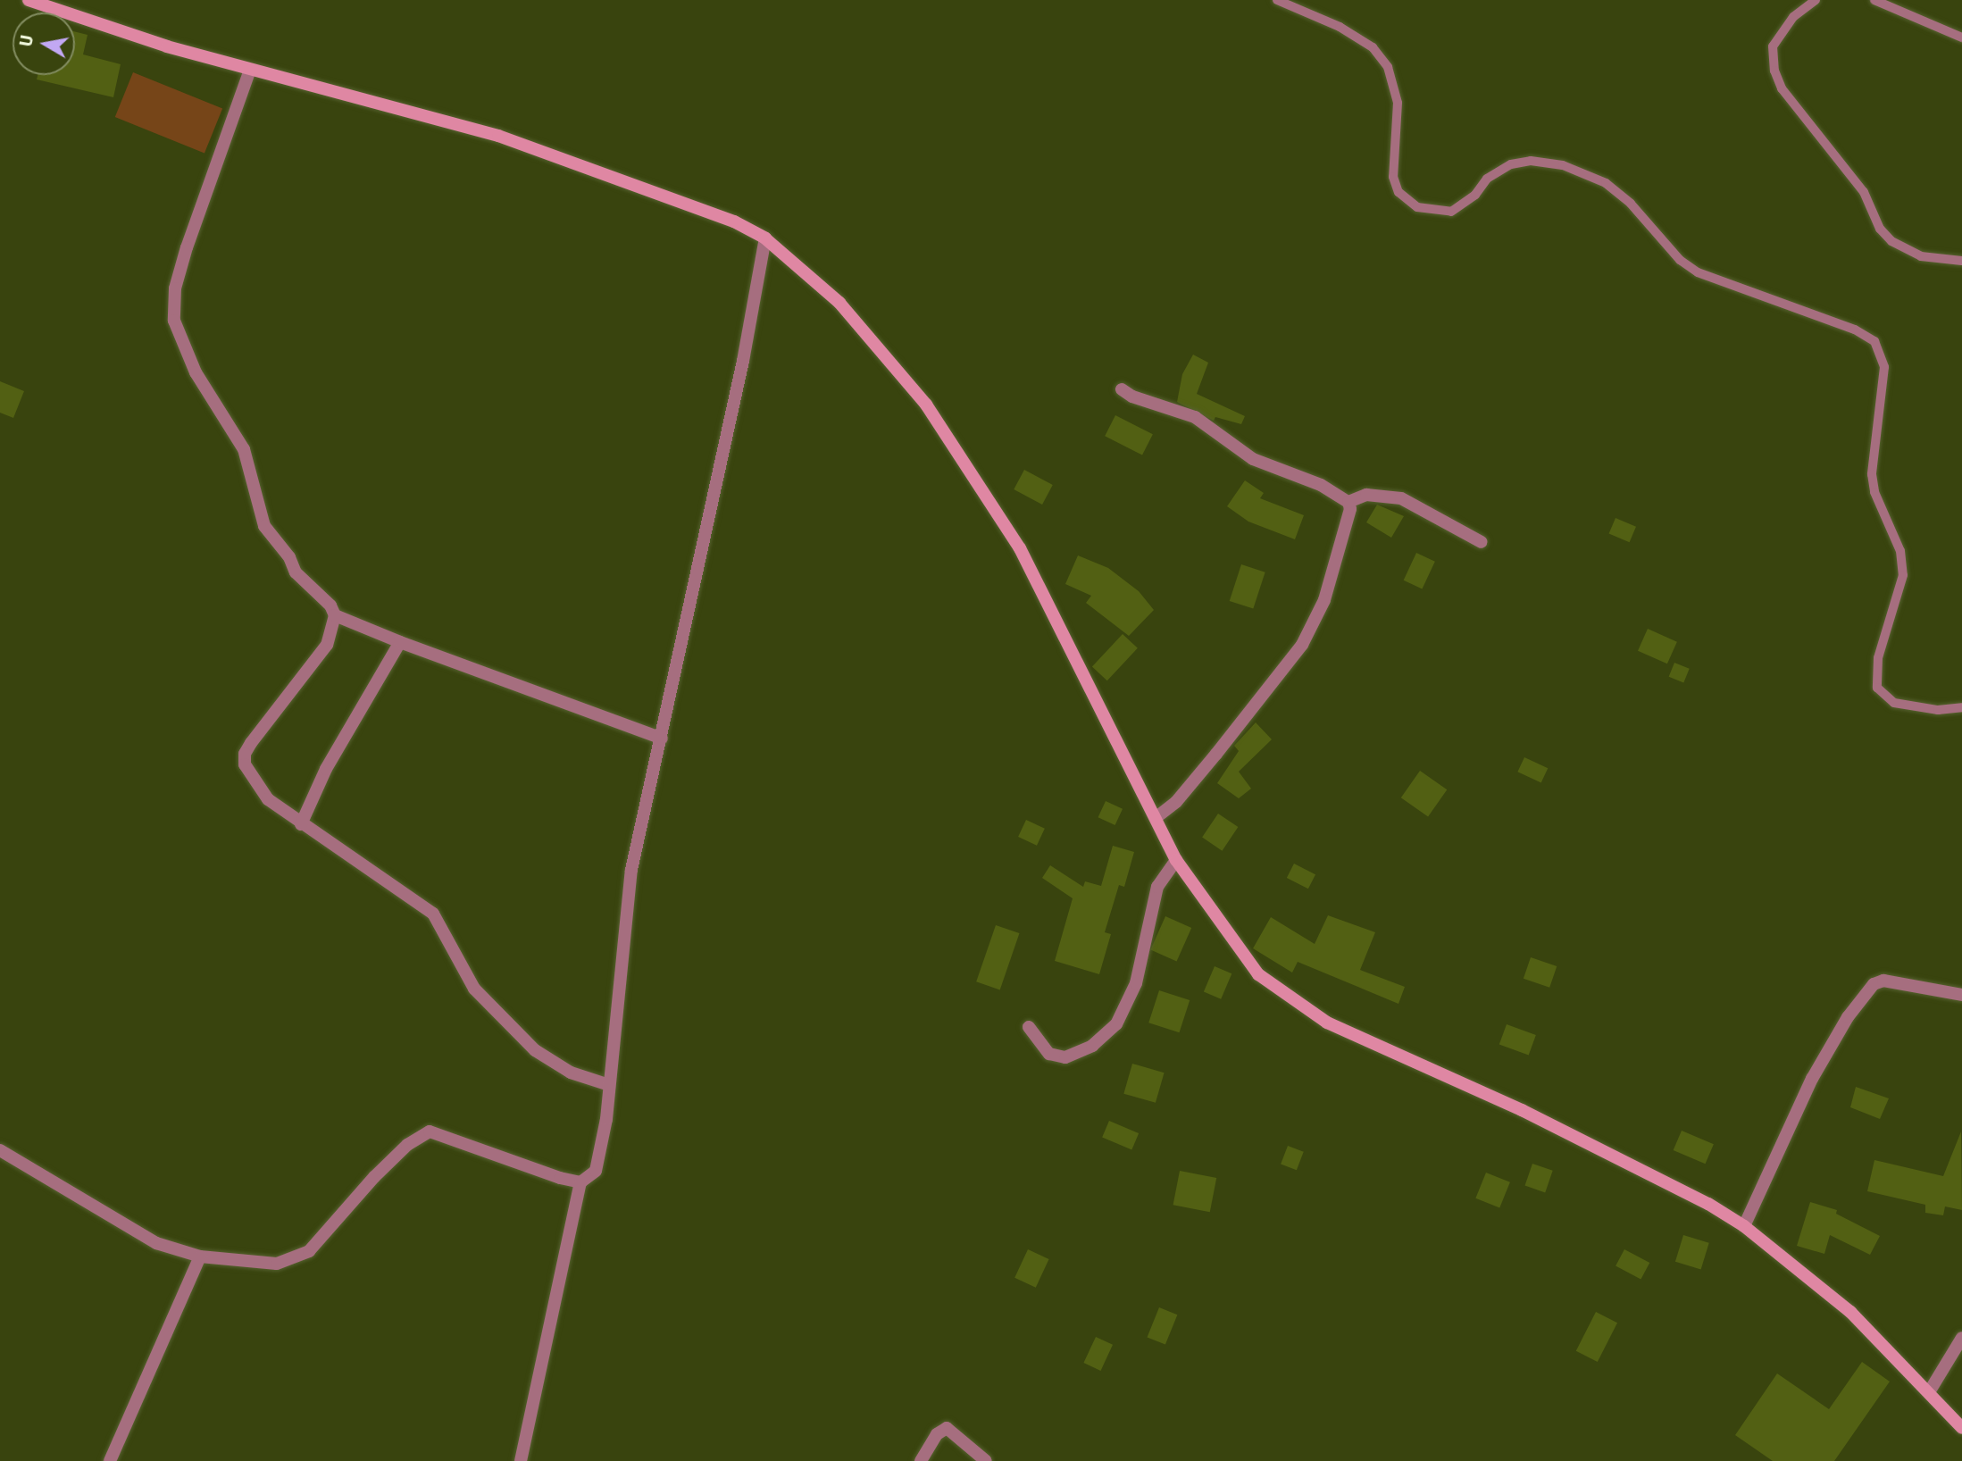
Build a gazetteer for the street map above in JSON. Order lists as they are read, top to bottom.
{
  "north": "left"
}
